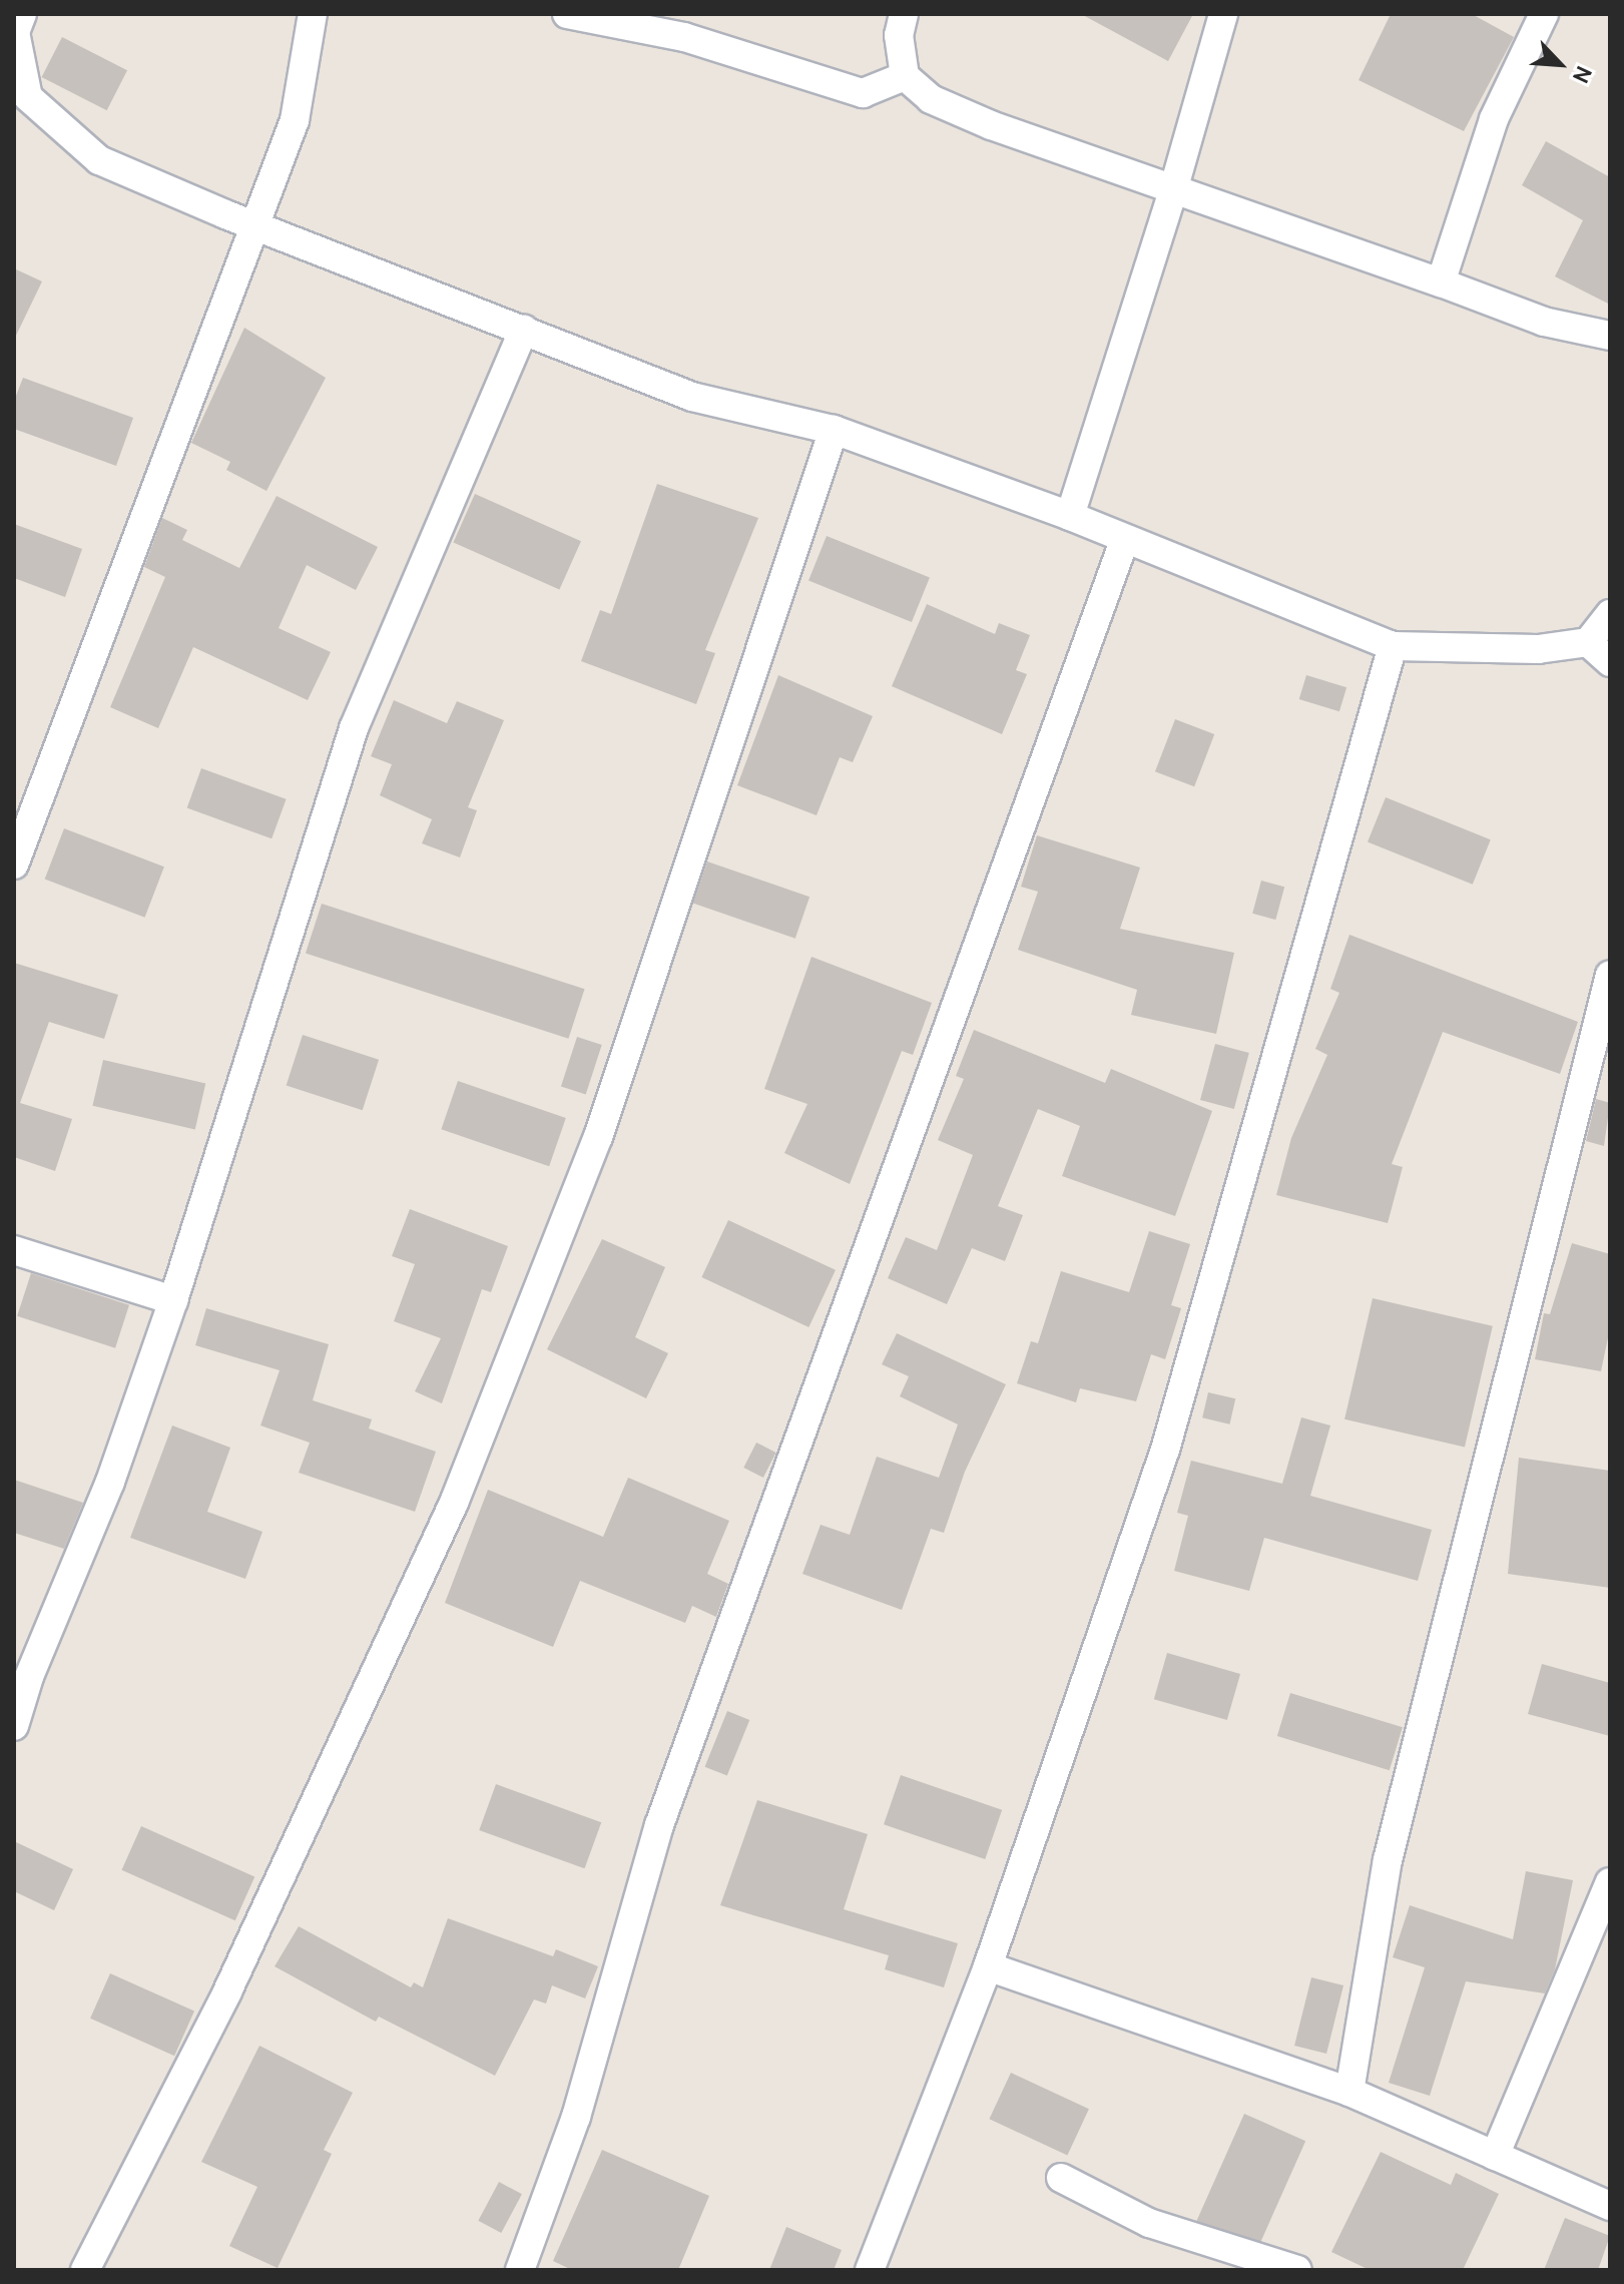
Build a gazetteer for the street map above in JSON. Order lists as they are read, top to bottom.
{
  "north": "bottom right"
}
